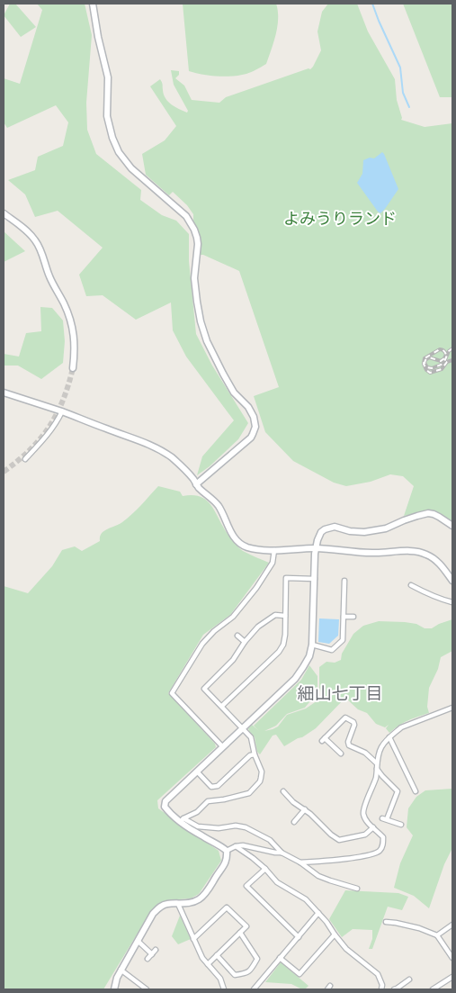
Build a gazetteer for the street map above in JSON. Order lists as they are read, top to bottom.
{
  "districts": ["細山七丁目"],
  "parks": ["よみうりランド"]
}
